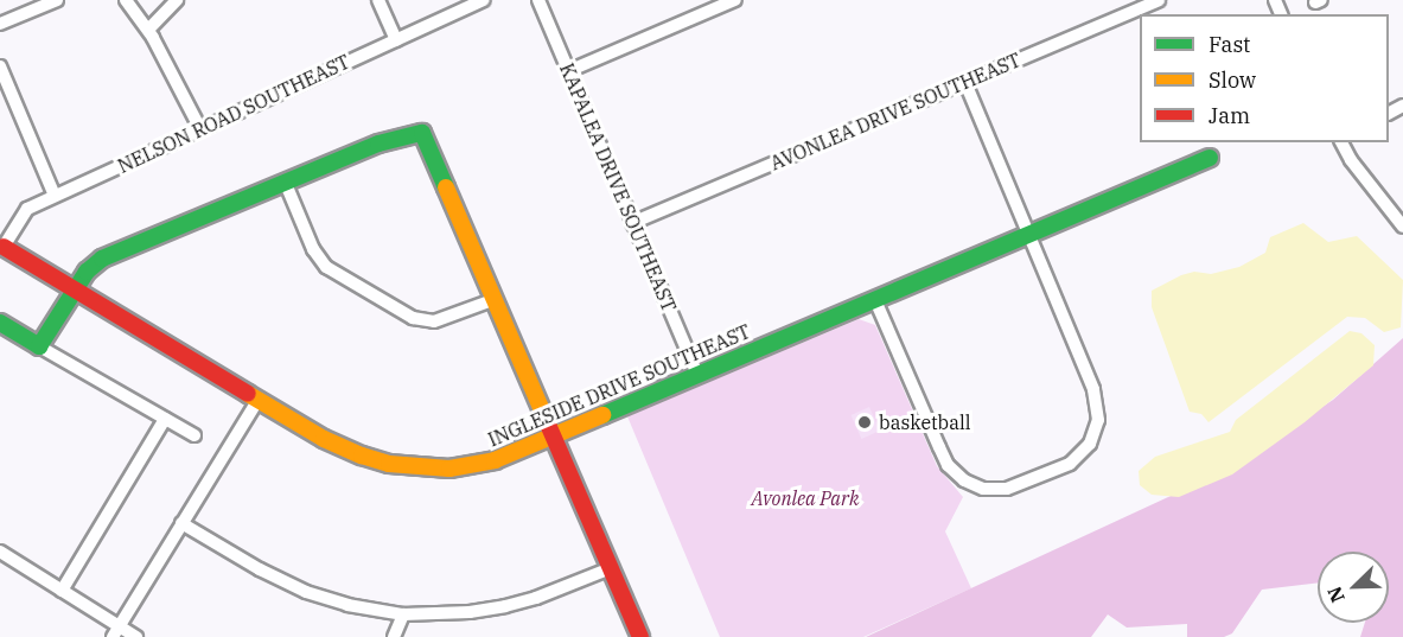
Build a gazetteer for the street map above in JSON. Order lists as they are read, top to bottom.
{
  "streets": {
    "street": [
      "AVONLEA DRIVE SOUTHEAST",
      "NELSON ROAD SOUTHEAST",
      "KAPALEA DRIVE SOUTHEAST",
      "INGLESIDE DRIVE SOUTHEAST"
    ]
  },
  "crossings": [
    ["AVONLEA DRIVE SOUTHEAST", "KAPALEA DRIVE SOUTHEAST"],
    ["NELSON ROAD SOUTHEAST", "INGLESIDE DRIVE SOUTHEAST"],
    ["KAPALEA DRIVE SOUTHEAST", "INGLESIDE DRIVE SOUTHEAST"]
  ],
  "parks": ["Avonlea Park"],
  "places": ["basketball"],
  "legend": ["Fast", "Slow", "Jam"],
  "north": "bottom left"
}
